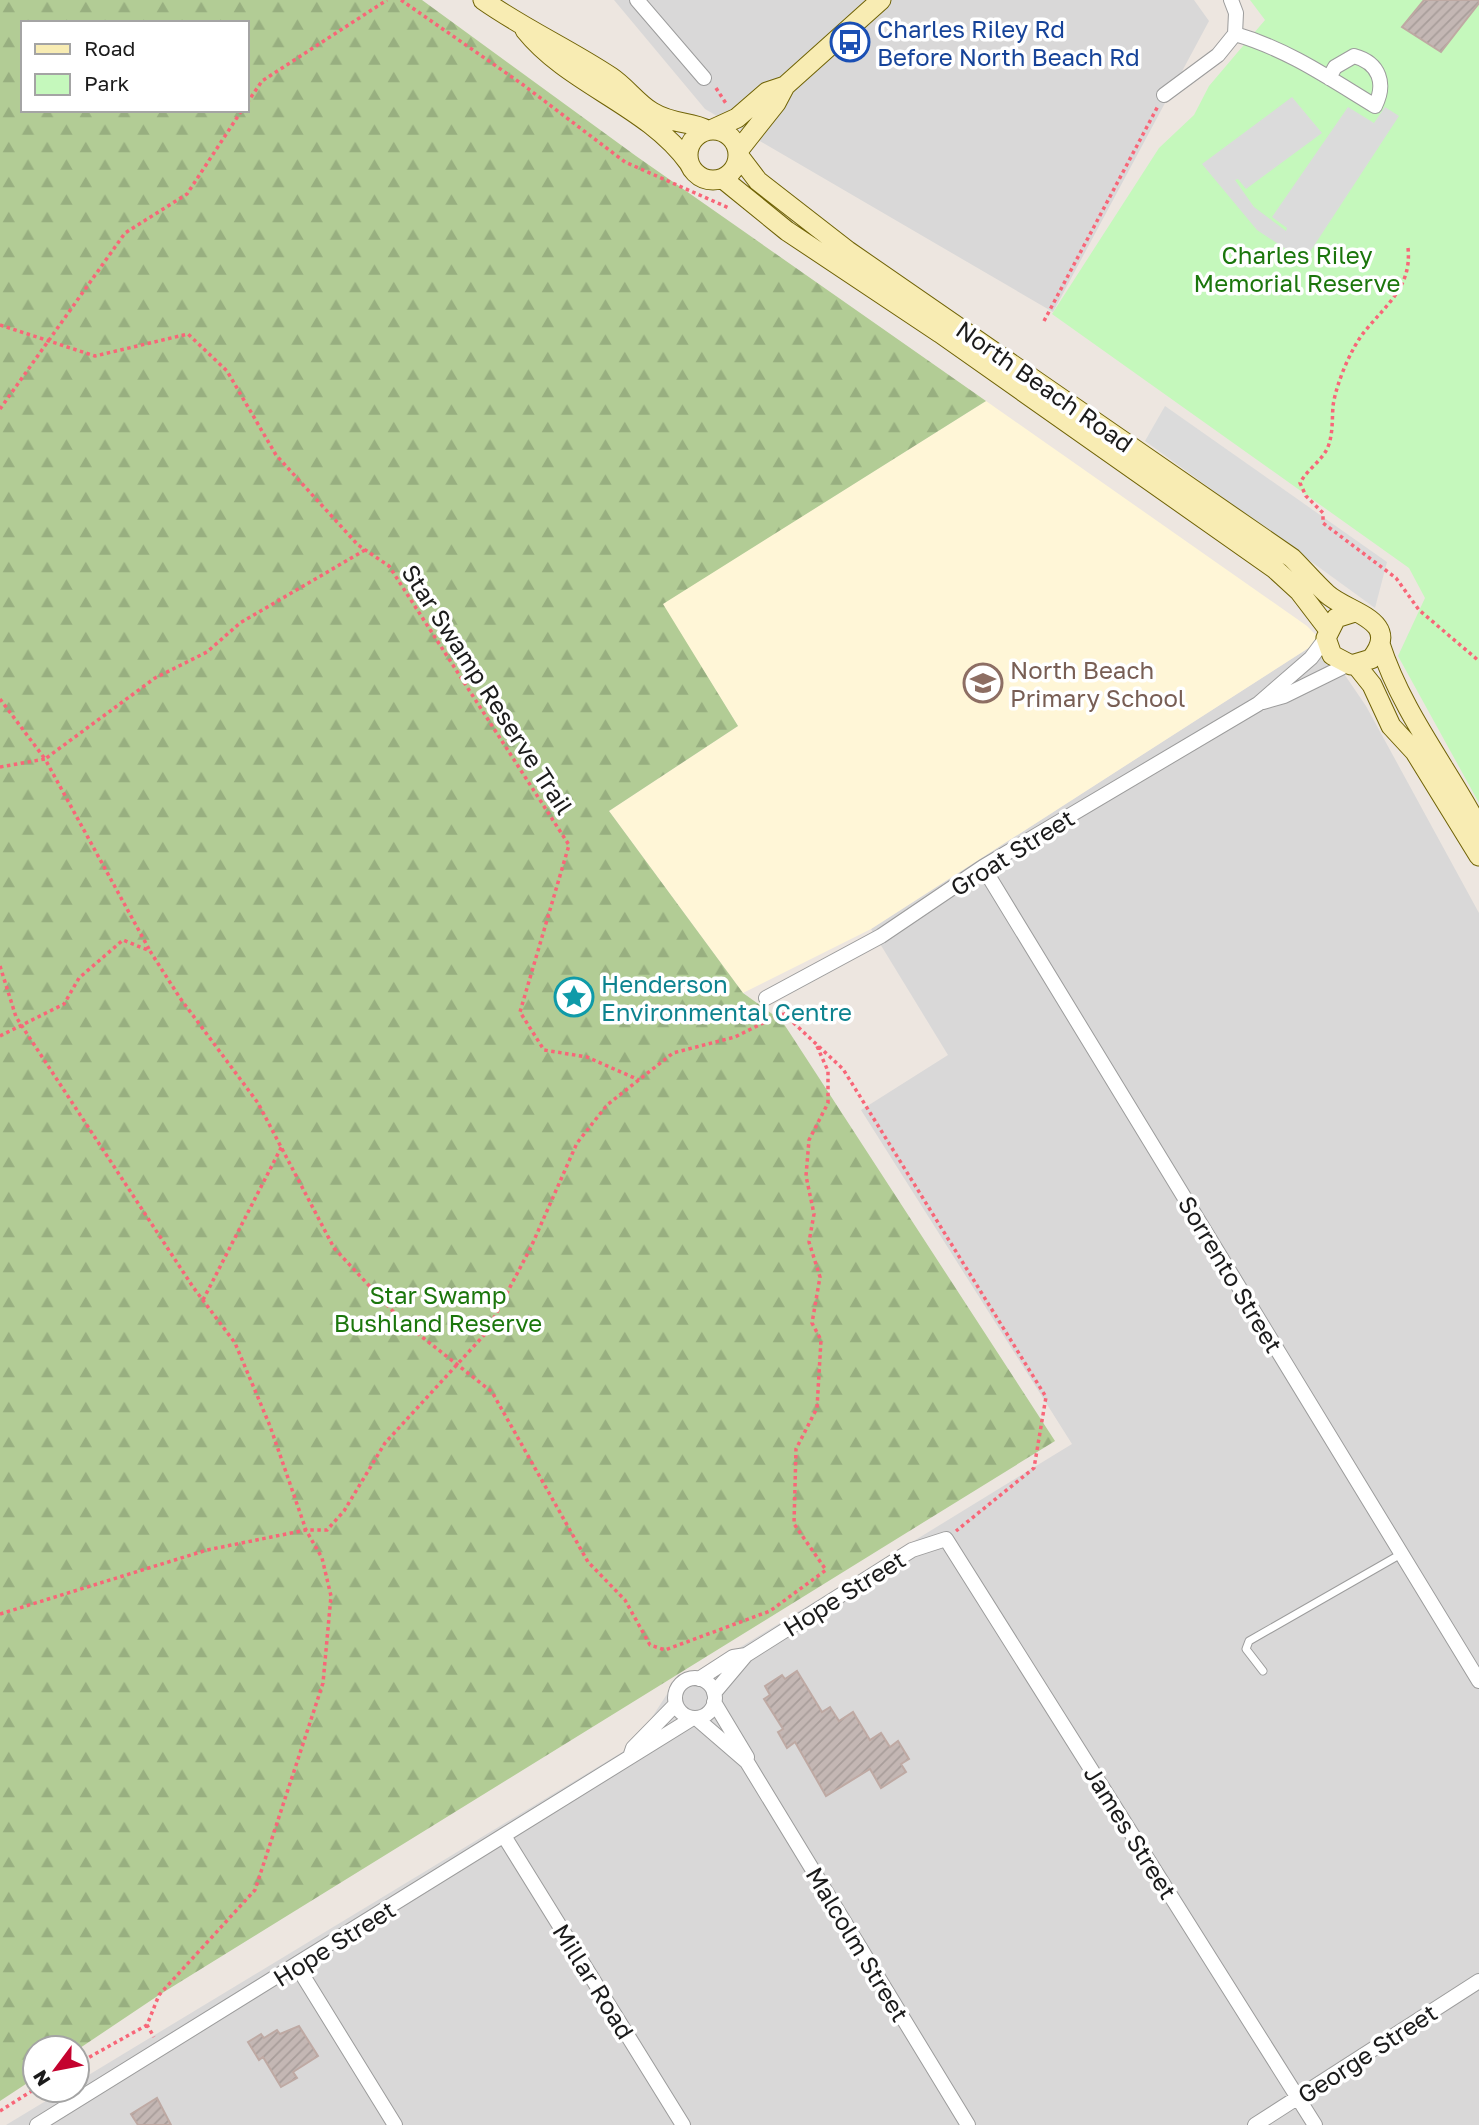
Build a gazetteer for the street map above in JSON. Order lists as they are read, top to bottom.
{
  "streets": {
    "main road": ["North Beach Road"],
    "street": [
      "Groat Street",
      "Sorrento Street",
      "Hope Street",
      "James Street",
      "Malcolm Street",
      "Millar Road",
      "George Street"
    ],
    "path": ["Star Swamp Reserve Trail"]
  },
  "crossings": [
    ["North Beach Road", "Groat Street"],
    ["Groat Street", "Sorrento Street"],
    ["Hope Street", "James Street"],
    ["Hope Street", "Malcolm Street"],
    ["Hope Street", "Millar Road"],
    ["James Street", "George Street"]
  ],
  "parks": ["Charles Riley Memorial Reserve", "Star Swamp Bushland Reserve"],
  "places": {
    "bus stop": ["Charles Riley Rd Before North Beach Rd"],
    "school or university": ["North Beach Primary School"],
    "place": ["Henderson Environmental Centre"]
  },
  "legend": ["Road", "Park"],
  "north": "bottom left"
}
